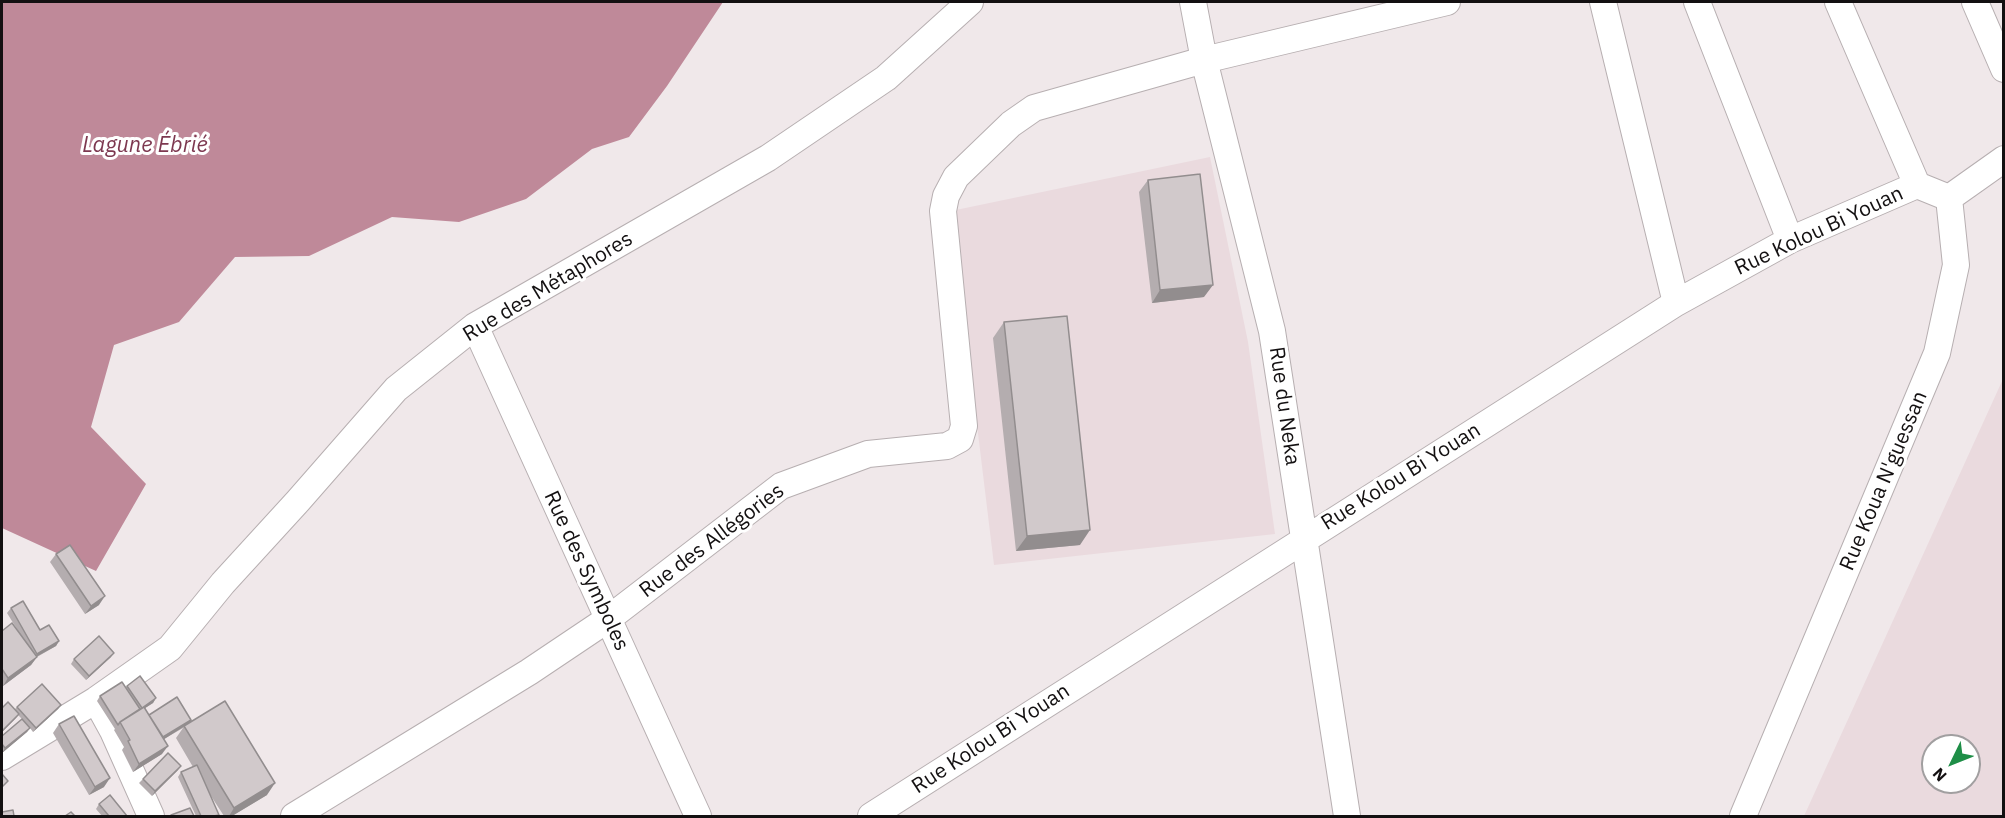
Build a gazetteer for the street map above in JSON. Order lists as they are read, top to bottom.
{
  "streets": {
    "street": [
      "Rue Kolou Bi Youan",
      "Rue des Métaphores",
      "Rue du Neka",
      "Rue Koua N'guessan",
      "Rue des Allégories",
      "Rue des Symboles"
    ]
  },
  "crossings": [
    ["Rue Kolou Bi Youan", "Rue du Neka"],
    ["Rue Kolou Bi Youan", "Rue Koua N'guessan"],
    ["Rue des Métaphores", "Rue des Symboles"],
    ["Rue du Neka", "Rue des Allégories"],
    ["Rue des Allégories", "Rue des Symboles"]
  ],
  "water": ["Lagune Ébrié"],
  "north": "bottom left"
}
